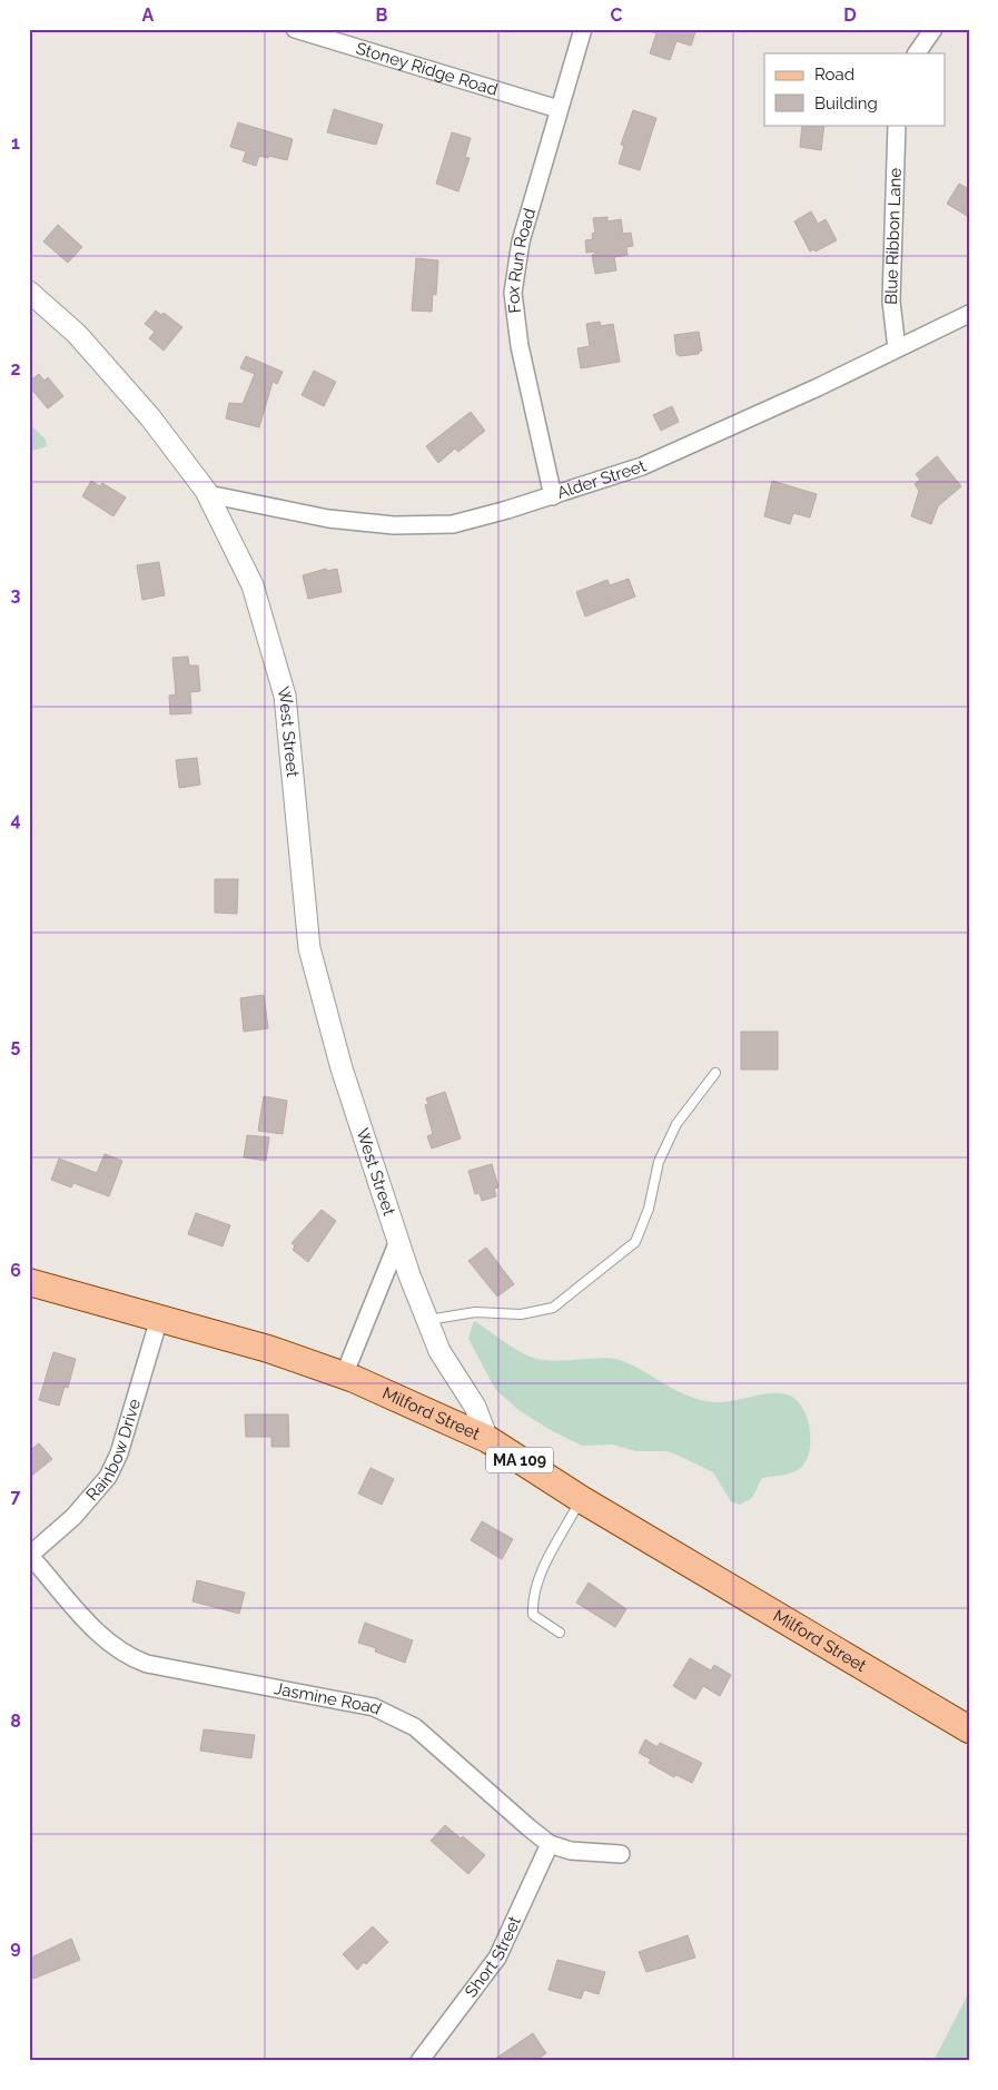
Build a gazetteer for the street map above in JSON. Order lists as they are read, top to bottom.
{
  "streets": {
    "main road": ["Milford Street", "MA 109"],
    "street": [
      "Stoney Ridge Road",
      "Blue Ribbon Lane",
      "Fox Run Road",
      "Alder Street",
      "West Street",
      "Rainbow Drive",
      "Jasmine Road",
      "Short Street"
    ]
  },
  "crossings": [
    ["Stoney Ridge Road", "Fox Run Road"],
    ["Blue Ribbon Lane", "Alder Street"],
    ["Fox Run Road", "Alder Street"],
    ["Alder Street", "West Street"],
    ["West Street", "Milford Street"],
    ["Milford Street", "Rainbow Drive"],
    ["Rainbow Drive", "Jasmine Road"],
    ["Jasmine Road", "Short Street"]
  ],
  "legend": ["Road", "Building"],
  "grid": {
    "columns": [
      "A",
      "B",
      "C",
      "D"
    ],
    "rows": [
      "1",
      "2",
      "3",
      "4",
      "5",
      "6",
      "7",
      "8",
      "9"
    ]
  }
}
